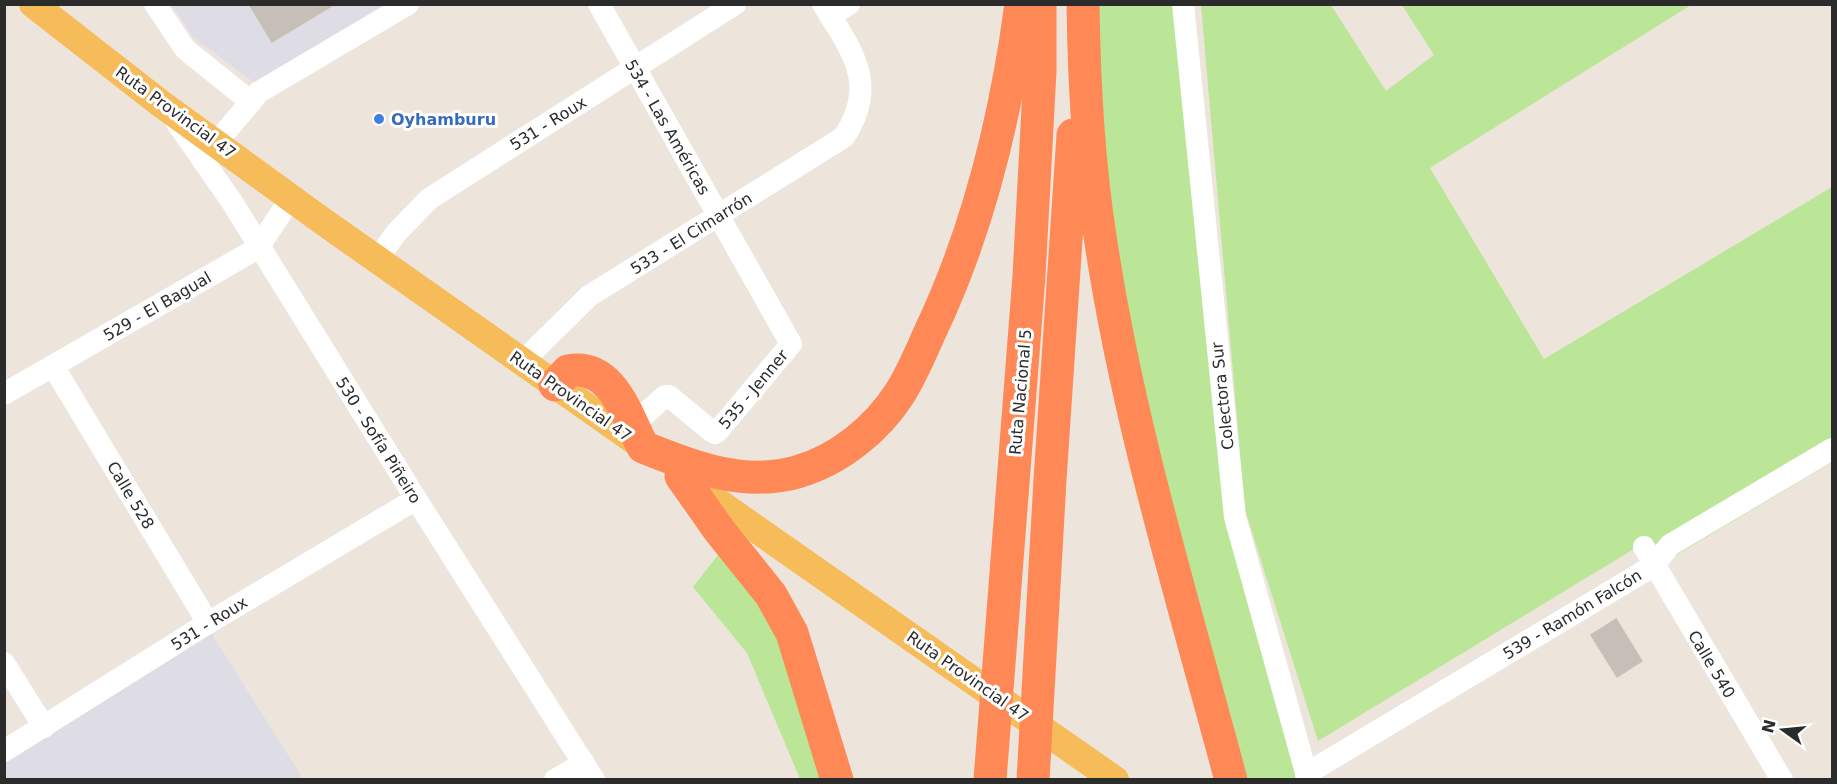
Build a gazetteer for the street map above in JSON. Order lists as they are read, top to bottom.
{
  "streets": {
    "highway": ["Ruta Nacional 5"],
    "main road": ["Ruta Provincial 47"],
    "street": [
      "531 - Roux",
      "534 - Las Américas",
      "533 - El Cimarrón",
      "529 - El Bagual",
      "535 - Jenner",
      "Colectora Sur",
      "530 - Sofía Piñeiro",
      "Calle 528",
      "539 - Ramón Falcón",
      "Calle 540"
    ]
  },
  "crossings": [
    ["Ruta Provincial 47", "531 - Roux"],
    ["Ruta Provincial 47", "533 - El Cimarrón"],
    ["Ruta Provincial 47", "529 - El Bagual"],
    ["Ruta Provincial 47", "535 - Jenner"],
    ["Ruta Provincial 47", "530 - Sofía Piñeiro"],
    ["531 - Roux", "534 - Las Américas"],
    ["531 - Roux", "530 - Sofía Piñeiro"],
    ["531 - Roux", "Calle 528"],
    ["534 - Las Américas", "533 - El Cimarrón"],
    ["534 - Las Américas", "535 - Jenner"],
    ["529 - El Bagual", "530 - Sofía Piñeiro"],
    ["529 - El Bagual", "Calle 528"],
    ["Colectora Sur", "539 - Ramón Falcón"],
    ["539 - Ramón Falcón", "Calle 540"]
  ],
  "places": ["Oyhamburu"],
  "north": "left"
}
